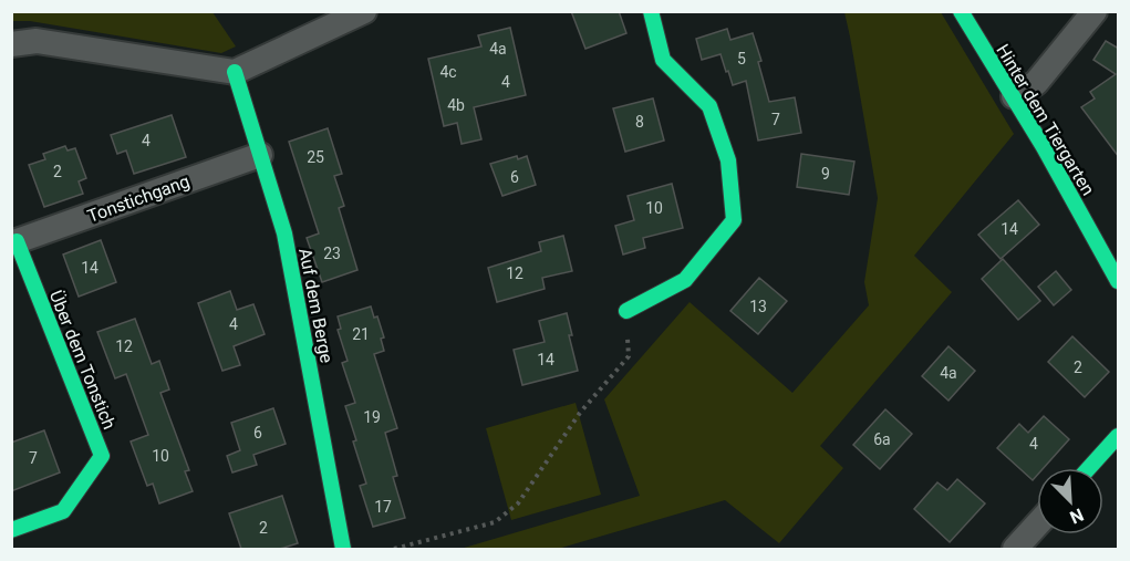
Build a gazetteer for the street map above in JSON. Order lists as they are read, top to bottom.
{
  "streets": {
    "street": [
      "Hinter dem Tiergarten",
      "Tonstichgang",
      "Auf dem Berge",
      "Über dem Tonstich"
    ]
  },
  "crossings": [
    ["Tonstichgang", "Auf dem Berge"],
    ["Tonstichgang", "Über dem Tonstich"]
  ],
  "house_numbers": [
    "4a",
    "5",
    "4c",
    "4",
    "4b",
    "7",
    "8",
    "4",
    "25",
    "2",
    "9",
    "6",
    "10",
    "14",
    "23",
    "14",
    "12",
    "13",
    "4",
    "21",
    "12",
    "14",
    "2",
    "4a",
    "19",
    "6",
    "6a",
    "4",
    "10",
    "7",
    "17",
    "2"
  ],
  "north": "bottom right"
}
